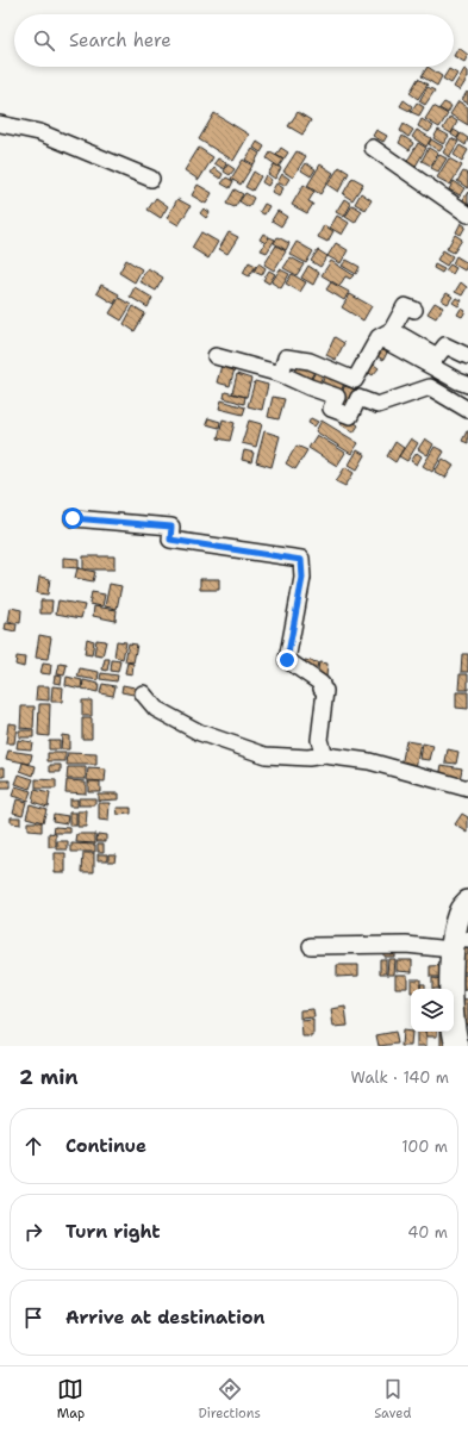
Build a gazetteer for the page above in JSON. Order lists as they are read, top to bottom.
{
  "page": {
    "search": "Search here",
    "heading": ["2 min", "Walk · 140 m"],
    "list": [
      ["Continue", "100 m"],
      ["Turn right", "40 m"],
      "Arrive at destination"
    ],
    "nav": ["Map", "Directions", "Saved"]
  }
}
